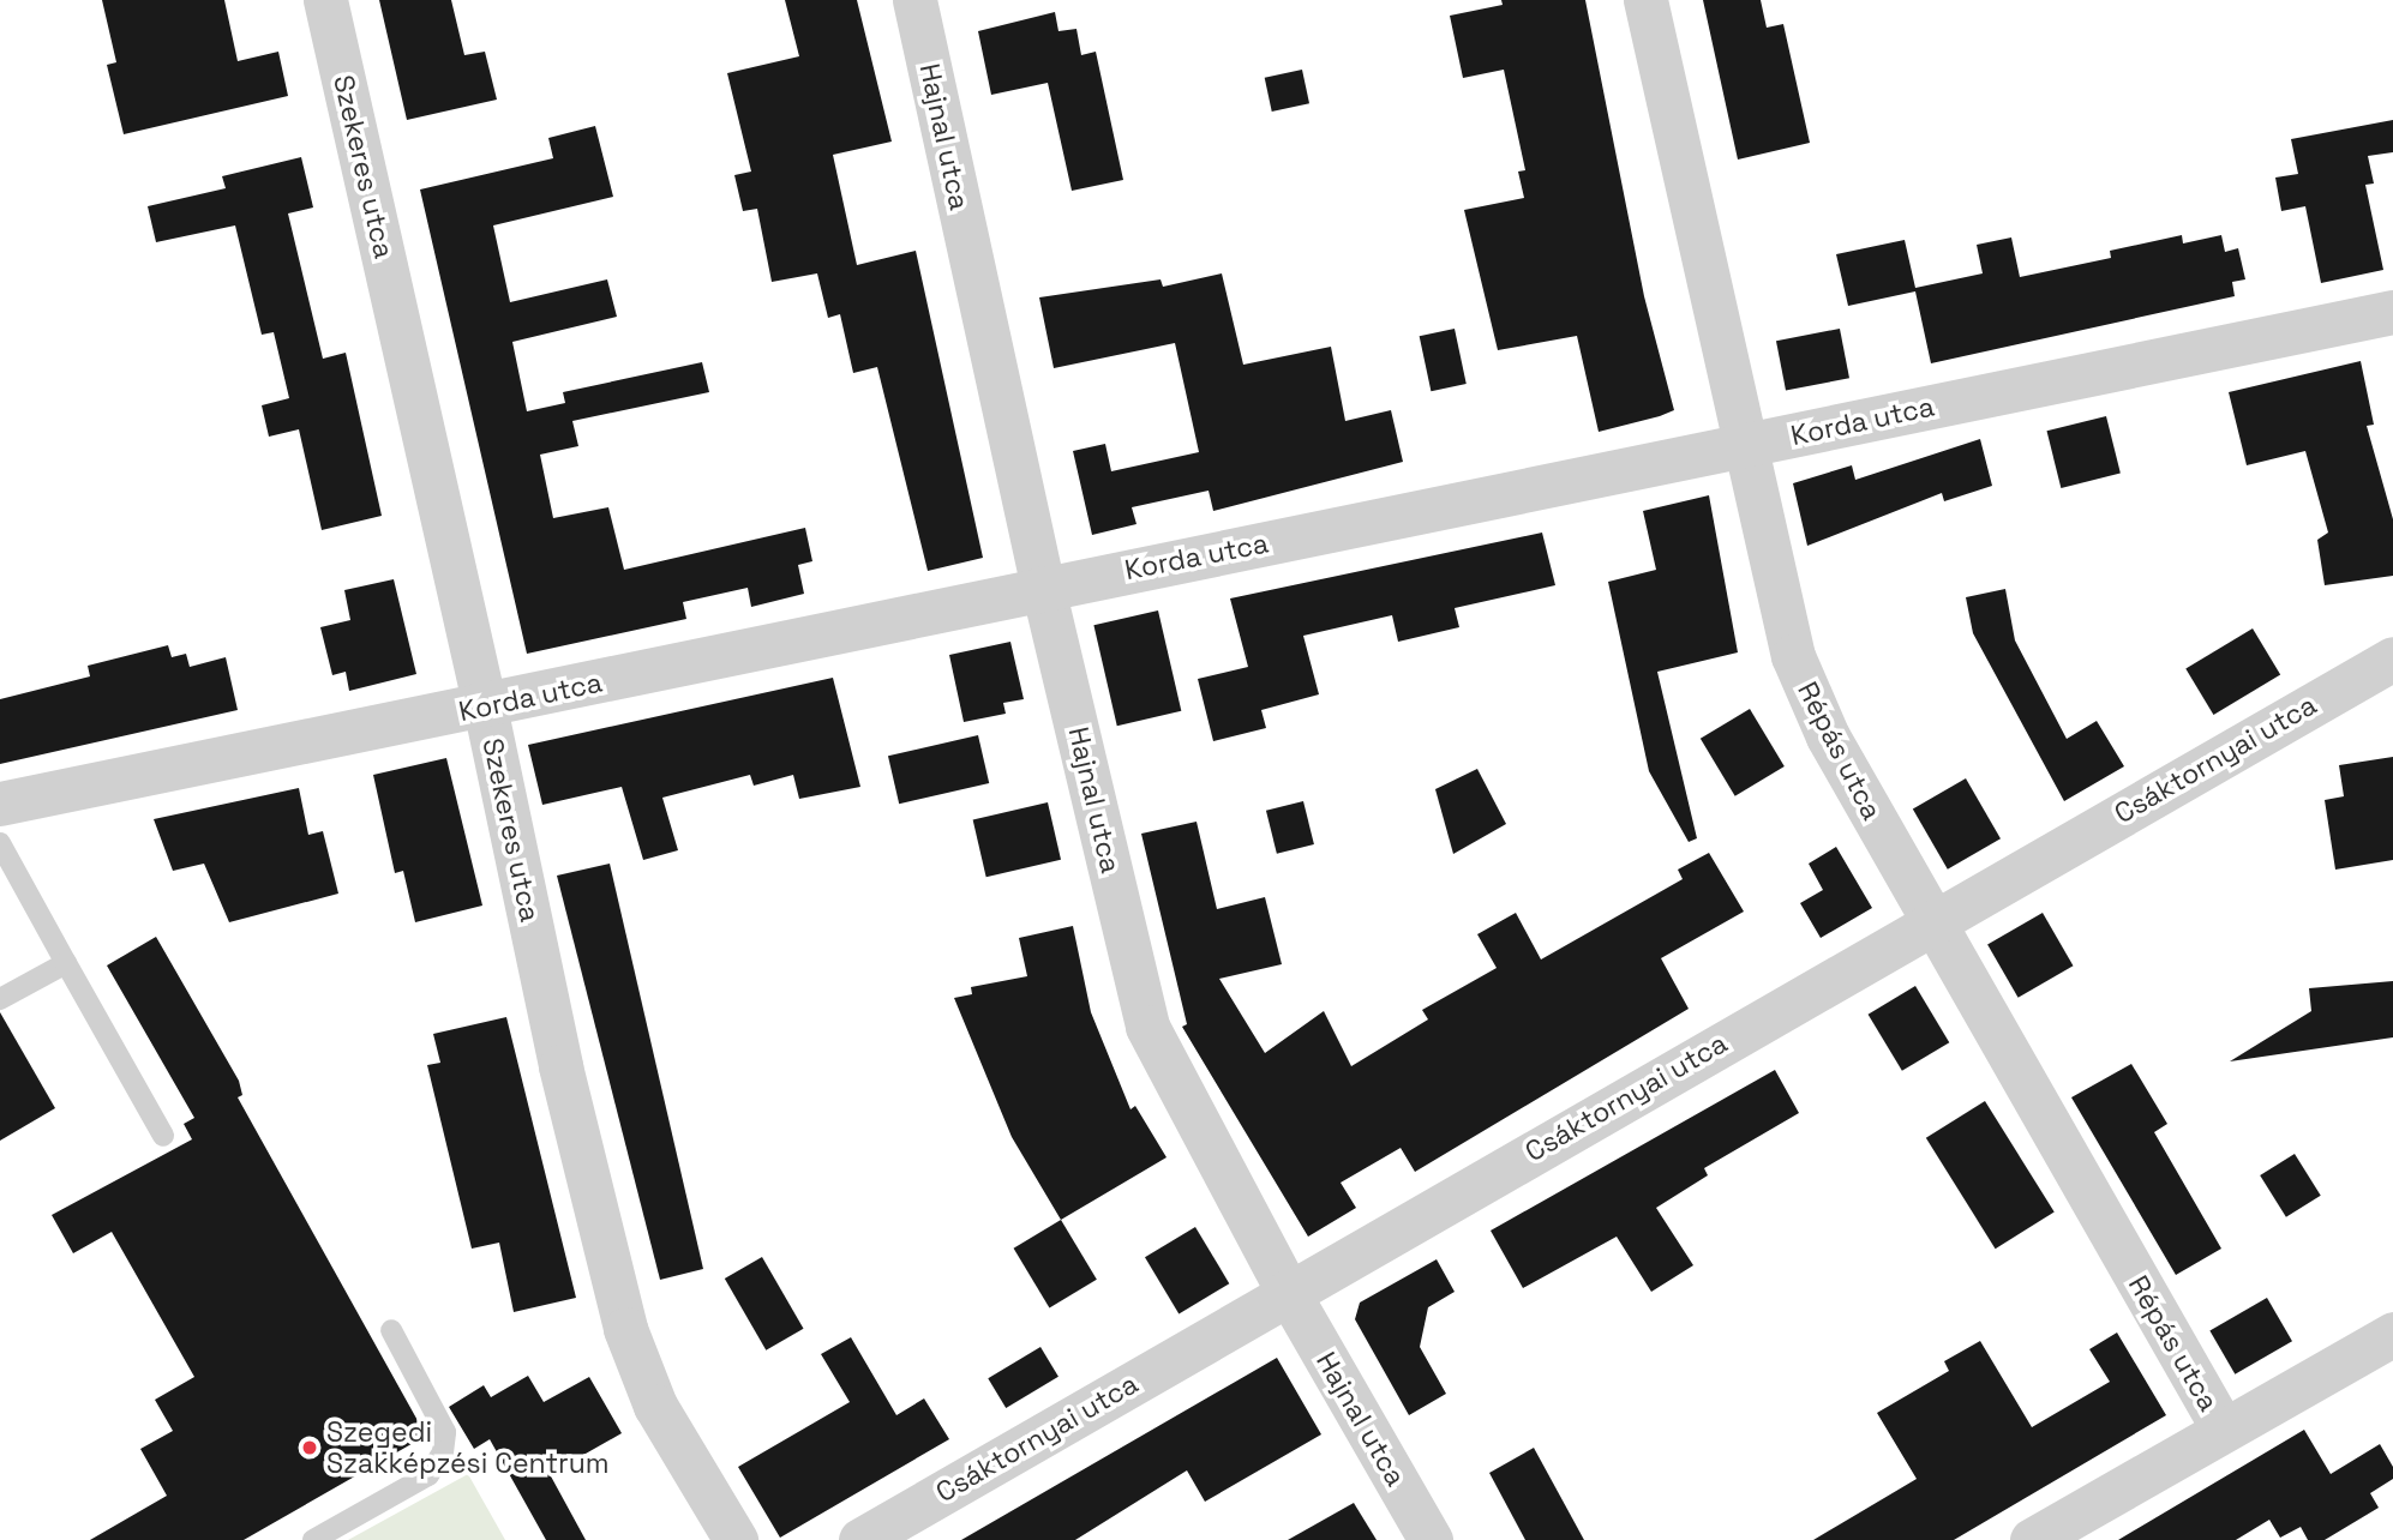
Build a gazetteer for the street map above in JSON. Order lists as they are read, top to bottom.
{
  "streets": {
    "street": [
      "Hajnal utca",
      "Szekeres utca",
      "Korda utca",
      "Répás utca",
      "Csáktornyai utca"
    ]
  },
  "crossings": [
    ["Hajnal utca", "Korda utca"],
    ["Hajnal utca", "Csáktornyai utca"],
    ["Szekeres utca", "Korda utca"],
    ["Korda utca", "Répás utca"],
    ["Répás utca", "Csáktornyai utca"]
  ],
  "places": ["Szegedi Szakképzési Centrum"]
}
